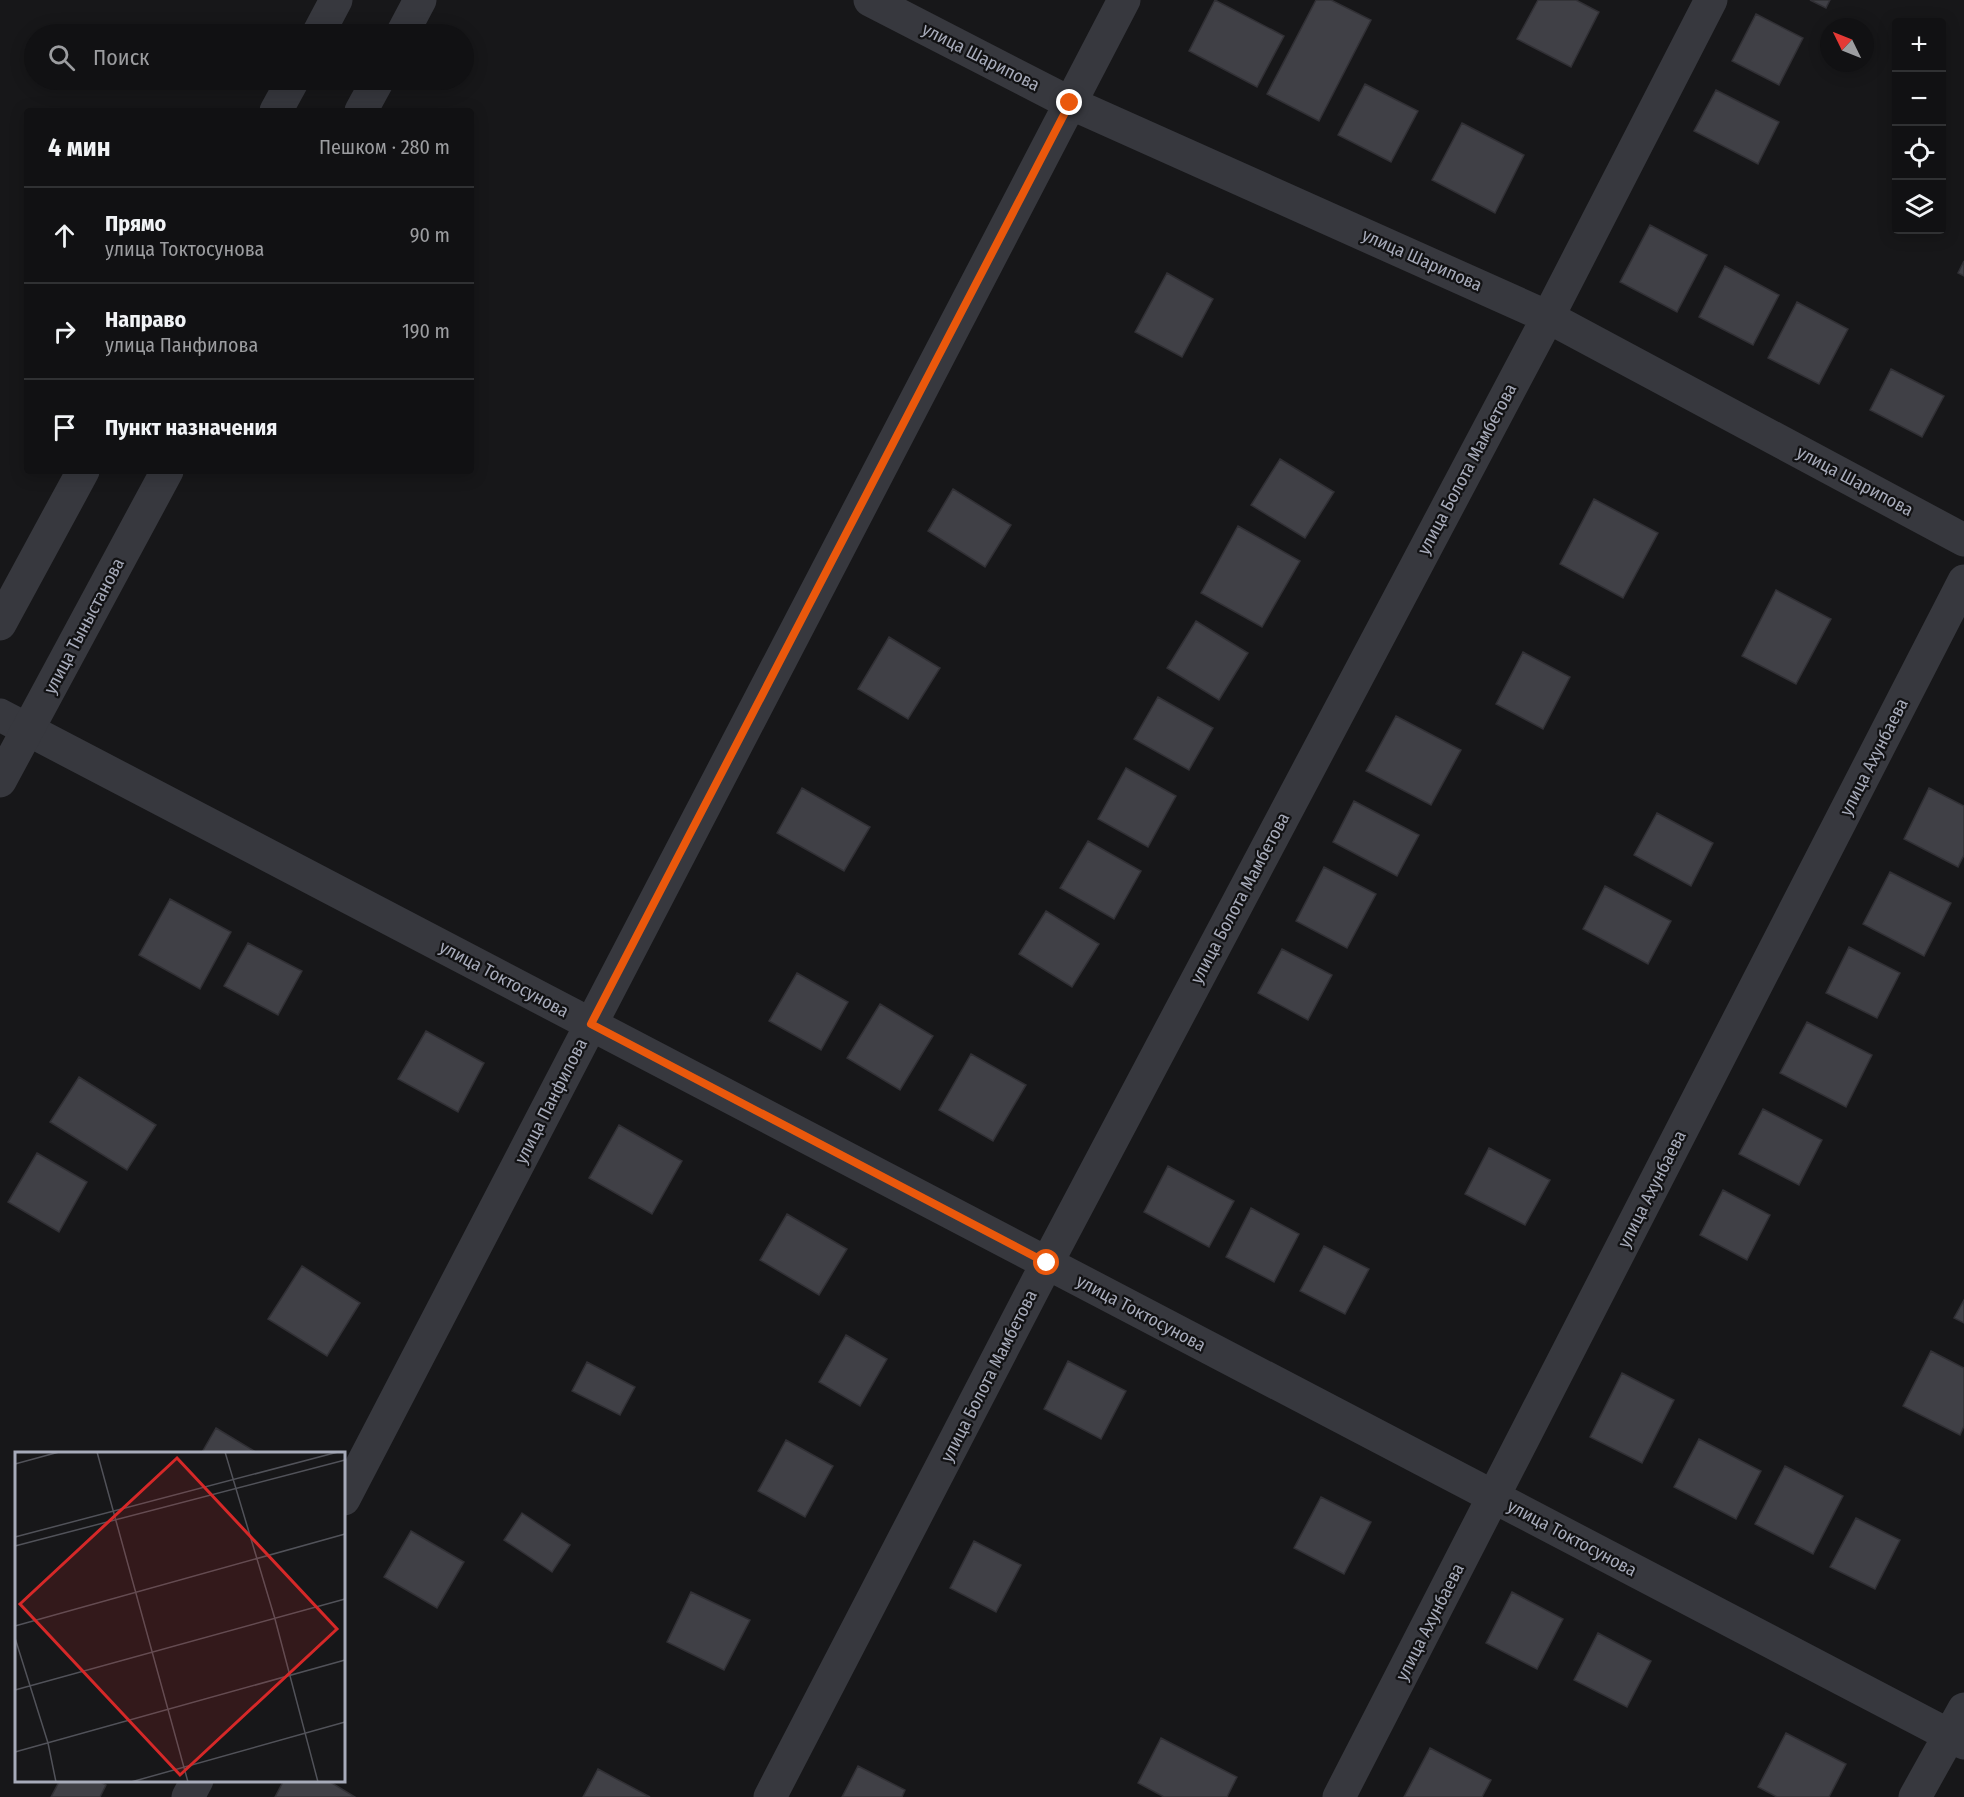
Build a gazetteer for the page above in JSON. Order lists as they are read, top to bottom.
{
  "streets": {
    "street": [
      "улица Шарипова",
      "улица Болота Мамбетова",
      "улица Тыныстанова",
      "улица Ахунбаева",
      "улица Токтосунова",
      "улица Панфилова"
    ]
  },
  "crossings": [
    ["улица Шарипова", "улица Болота Мамбетова"],
    ["улица Шарипова", "улица Панфилова"],
    ["улица Болота Мамбетова", "улица Токтосунова"],
    ["улица Тыныстанова", "улица Токтосунова"],
    ["улица Ахунбаева", "улица Токтосунова"],
    ["улица Токтосунова", "улица Панфилова"]
  ],
  "north": "top left",
  "page": {
    "map_buttons": ["+", "−"],
    "search": "Поиск",
    "heading": ["4 мин", "Пешком · 280 m"],
    "list": [
      ["Прямо", "улица Токтосунова", "90 m"],
      ["Направо", "улица Панфилова", "190 m"],
      "Пункт назначения"
    ]
  }
}
